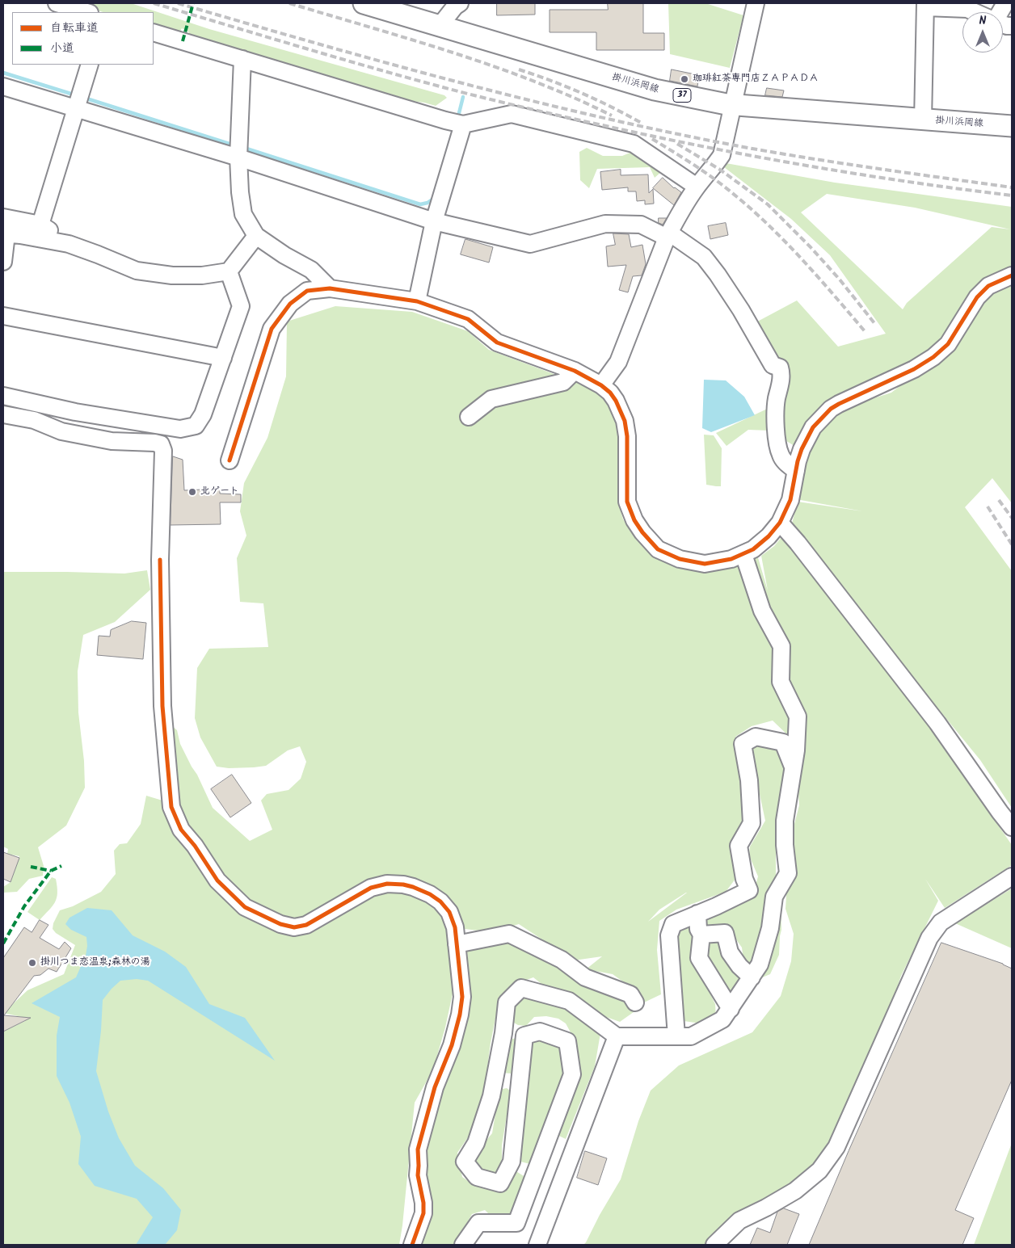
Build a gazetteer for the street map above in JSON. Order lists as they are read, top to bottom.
{
  "streets": {
    "main road": ["掛川浜岡線", "37"]
  },
  "places": ["珈琲紅茶専門店ＺＡＰＡＤＡ", "北ゲート", "掛川つま恋温泉;森林の湯"],
  "legend": ["自転車道", "小道"],
  "north": "top"
}
